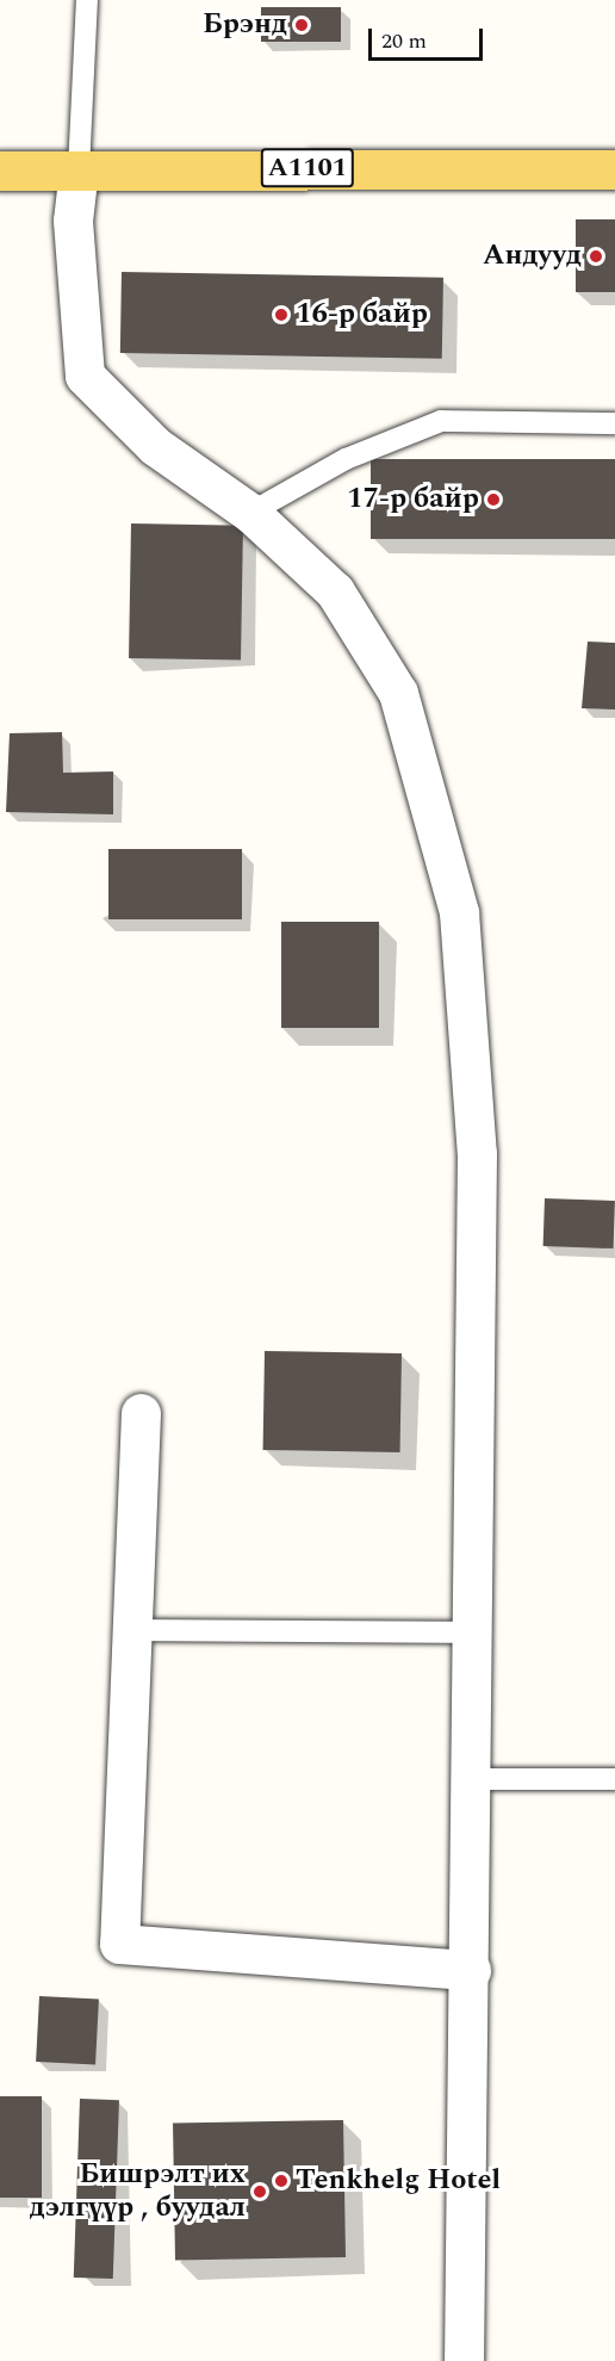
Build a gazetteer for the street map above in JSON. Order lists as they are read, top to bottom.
{
  "streets": {
    "main road": ["A1101"]
  },
  "places": [
    "Брэнд",
    "Андууд",
    "16-р байр",
    "17-р байр",
    "Tenkhelg Hotel",
    "Бишрэлт их дэлгүүр , буудал"
  ],
  "scale_bar": "20 m"
}
